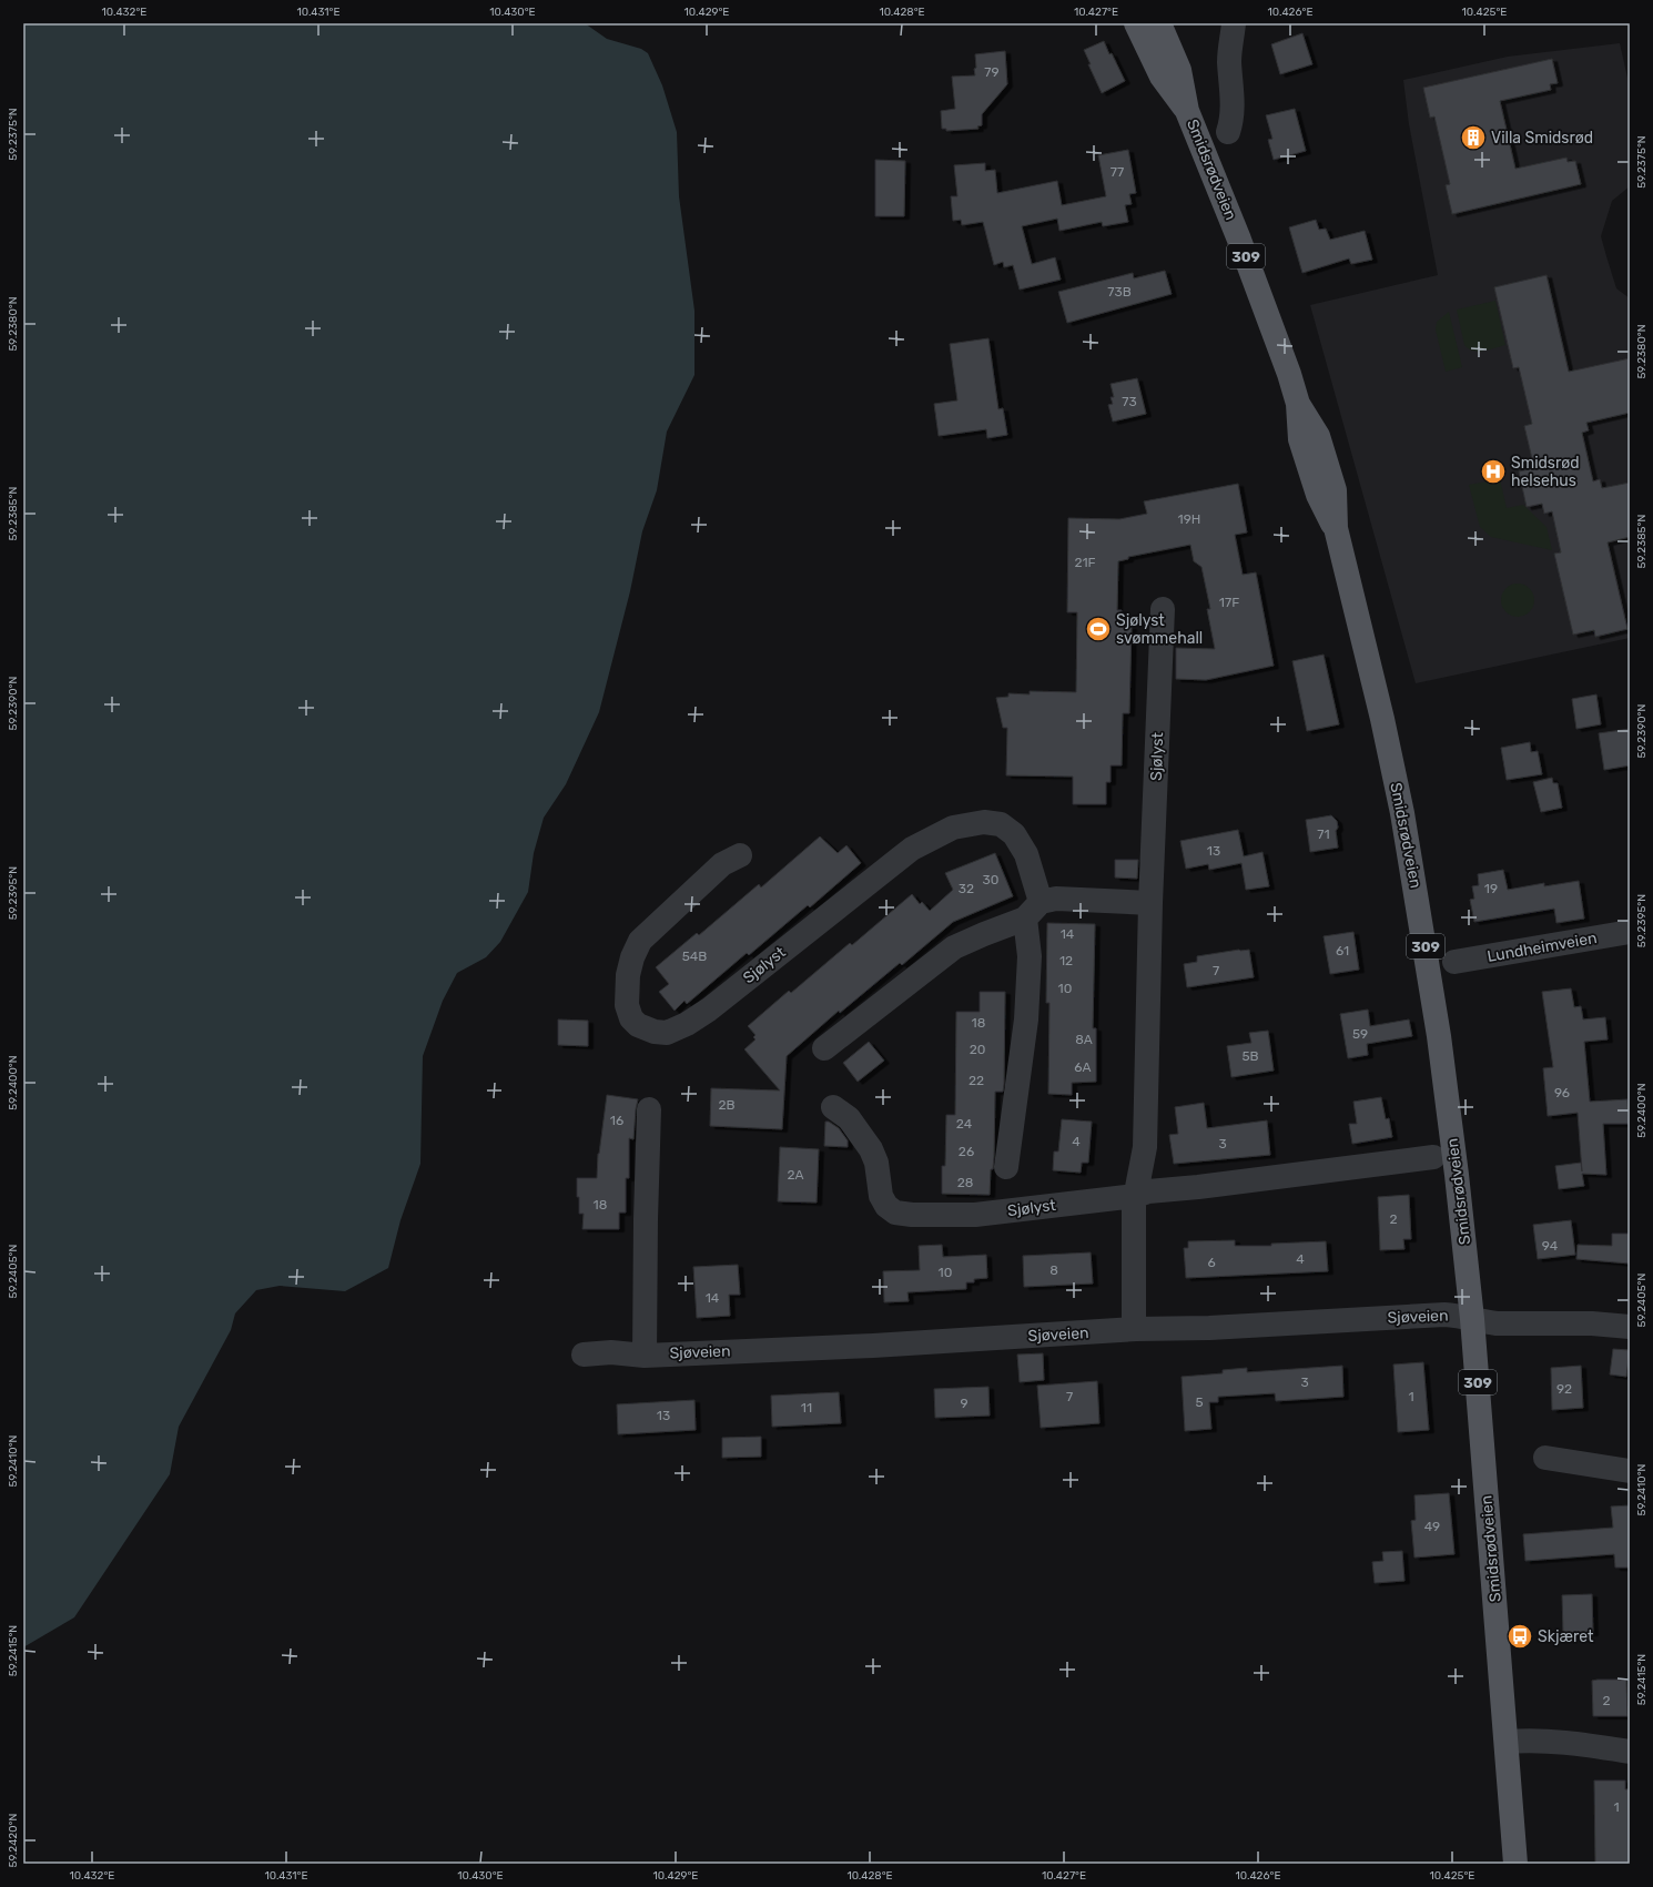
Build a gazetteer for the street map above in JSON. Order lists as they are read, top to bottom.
{
  "streets": {
    "main road": ["Smidsrødveien", "309"],
    "street": ["Sjølyst", "Lundheimveien", "Sjøveien"]
  },
  "crossings": [
    ["Smidsrødveien", "Sjølyst"],
    ["Smidsrødveien", "Sjøveien"],
    ["Sjølyst", "Sjøveien"]
  ],
  "places": {
    "building": ["Villa Smidsrød"],
    "hospital": ["Smidsrød helsehus"],
    "sports": ["Sjølyst svømmehall"],
    "bus stop": ["Skjæret"]
  },
  "house_numbers": [
    "79",
    "77",
    "73B",
    "73",
    "19H",
    "21F",
    "17F",
    "71",
    "13",
    "30",
    "32",
    "19",
    "14",
    "61",
    "54B",
    "12",
    "7",
    "10",
    "18",
    "59",
    "8A",
    "20",
    "5B",
    "6A",
    "22",
    "96",
    "2B",
    "16",
    "24",
    "4",
    "3",
    "26",
    "2A",
    "28",
    "18",
    "2",
    "94",
    "4",
    "6",
    "8",
    "10",
    "14",
    "3",
    "92",
    "7",
    "1",
    "5",
    "9",
    "11",
    "13",
    "49",
    "2",
    "1"
  ],
  "coordinates": [
    "10.432°E",
    "10.431°E",
    "10.430°E",
    "10.429°E",
    "10.428°E",
    "10.427°E",
    "10.426°E",
    "10.425°E",
    "59.2375°N",
    "59.2380°N",
    "59.2385°N",
    "59.2390°N",
    "59.2395°N",
    "59.2400°N",
    "59.2405°N",
    "59.2410°N",
    "59.2415°N",
    "59.2420°N"
  ]
}
